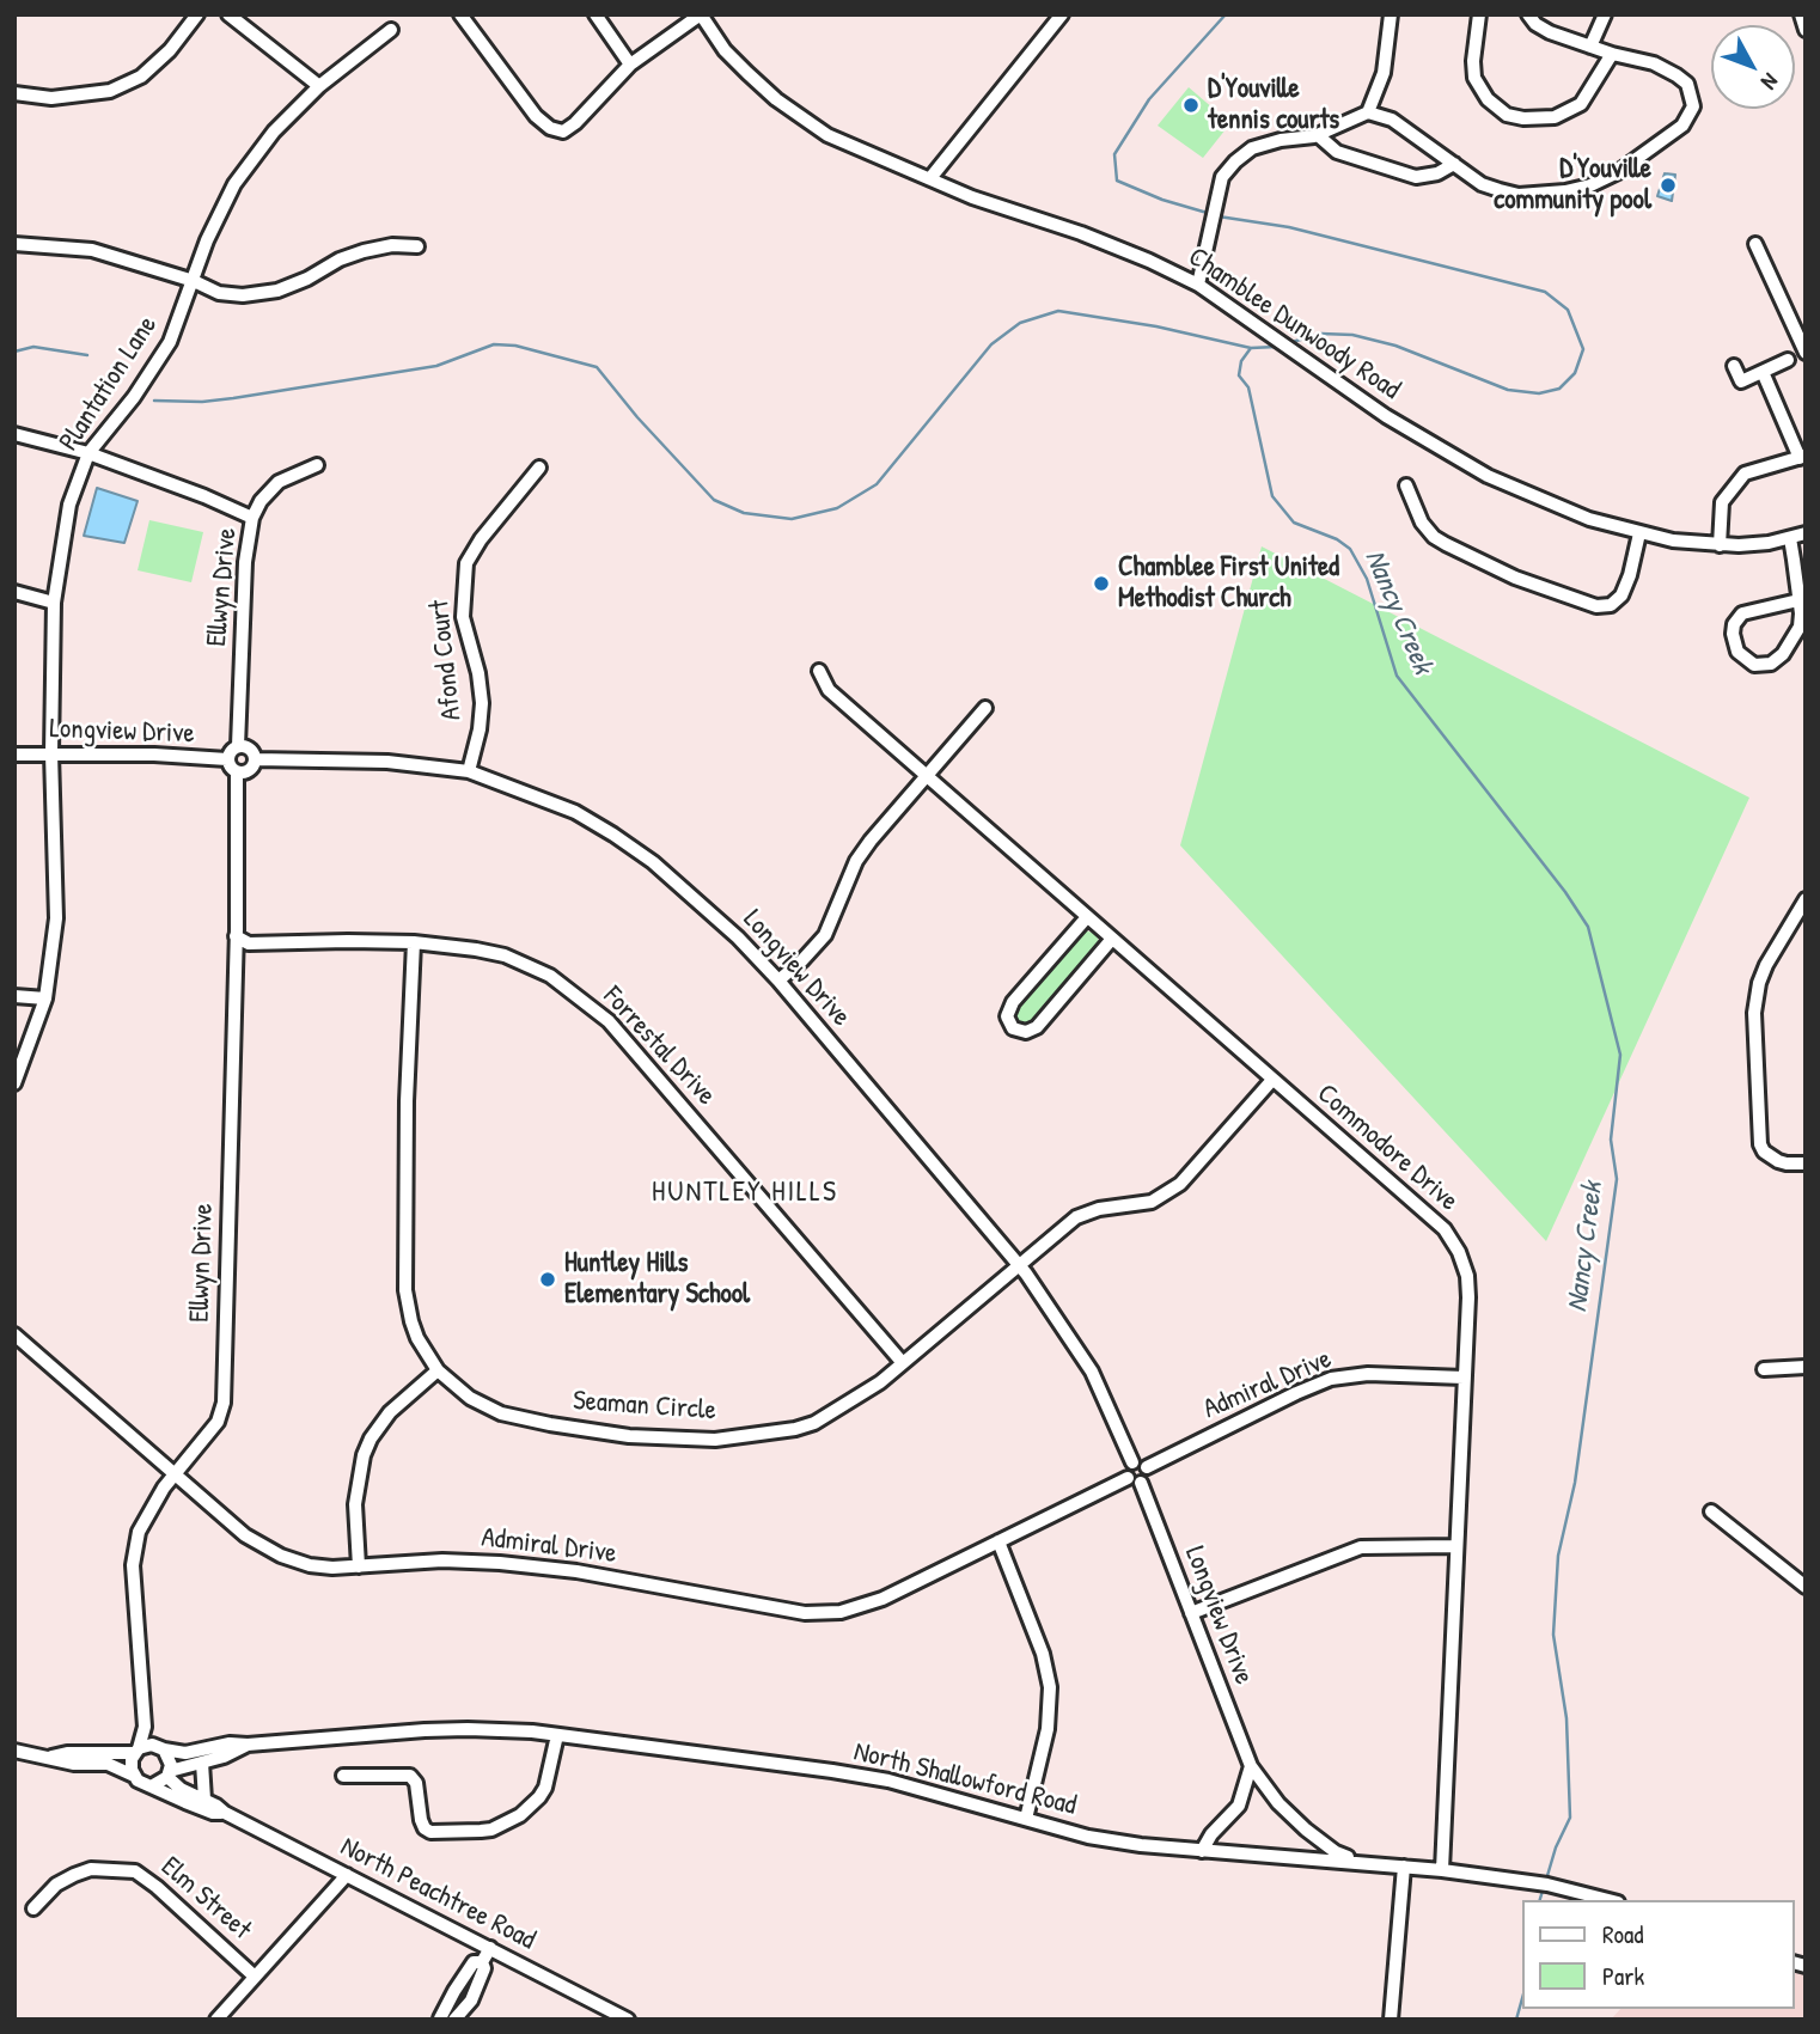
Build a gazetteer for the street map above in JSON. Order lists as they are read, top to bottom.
{
  "streets": {
    "street": [
      "Chamblee Dunwoody Road",
      "Plantation Lane",
      "Ellwyn Drive",
      "Afond Court",
      "Longview Drive",
      "Forrestal Drive",
      "Commodore Drive",
      "Admiral Drive",
      "Seaman Circle",
      "North Shallowford Road",
      "North Peachtree Road",
      "Elm Street"
    ]
  },
  "crossings": [
    ["Plantation Lane", "Longview Drive"],
    ["Ellwyn Drive", "Longview Drive"],
    ["Ellwyn Drive", "Forrestal Drive"],
    ["Ellwyn Drive", "Admiral Drive"],
    ["Ellwyn Drive", "North Shallowford Road"],
    ["Ellwyn Drive", "North Peachtree Road"],
    ["Afond Court", "Longview Drive"],
    ["Longview Drive", "Admiral Drive"],
    ["Longview Drive", "Seaman Circle"],
    ["Longview Drive", "North Shallowford Road"],
    ["Forrestal Drive", "Seaman Circle"],
    ["Commodore Drive", "Admiral Drive"],
    ["Commodore Drive", "Seaman Circle"],
    ["Commodore Drive", "North Shallowford Road"],
    ["North Shallowford Road", "North Peachtree Road"]
  ],
  "districts": ["HUNTLEY HILLS"],
  "water": ["Nancy Creek"],
  "places": [
    "D'Youville tennis courts",
    "D'Youville community pool",
    "Chamblee First United Methodist Church",
    "Huntley Hills Elementary School"
  ],
  "legend": ["Road", "Park"],
  "north": "bottom right"
}
